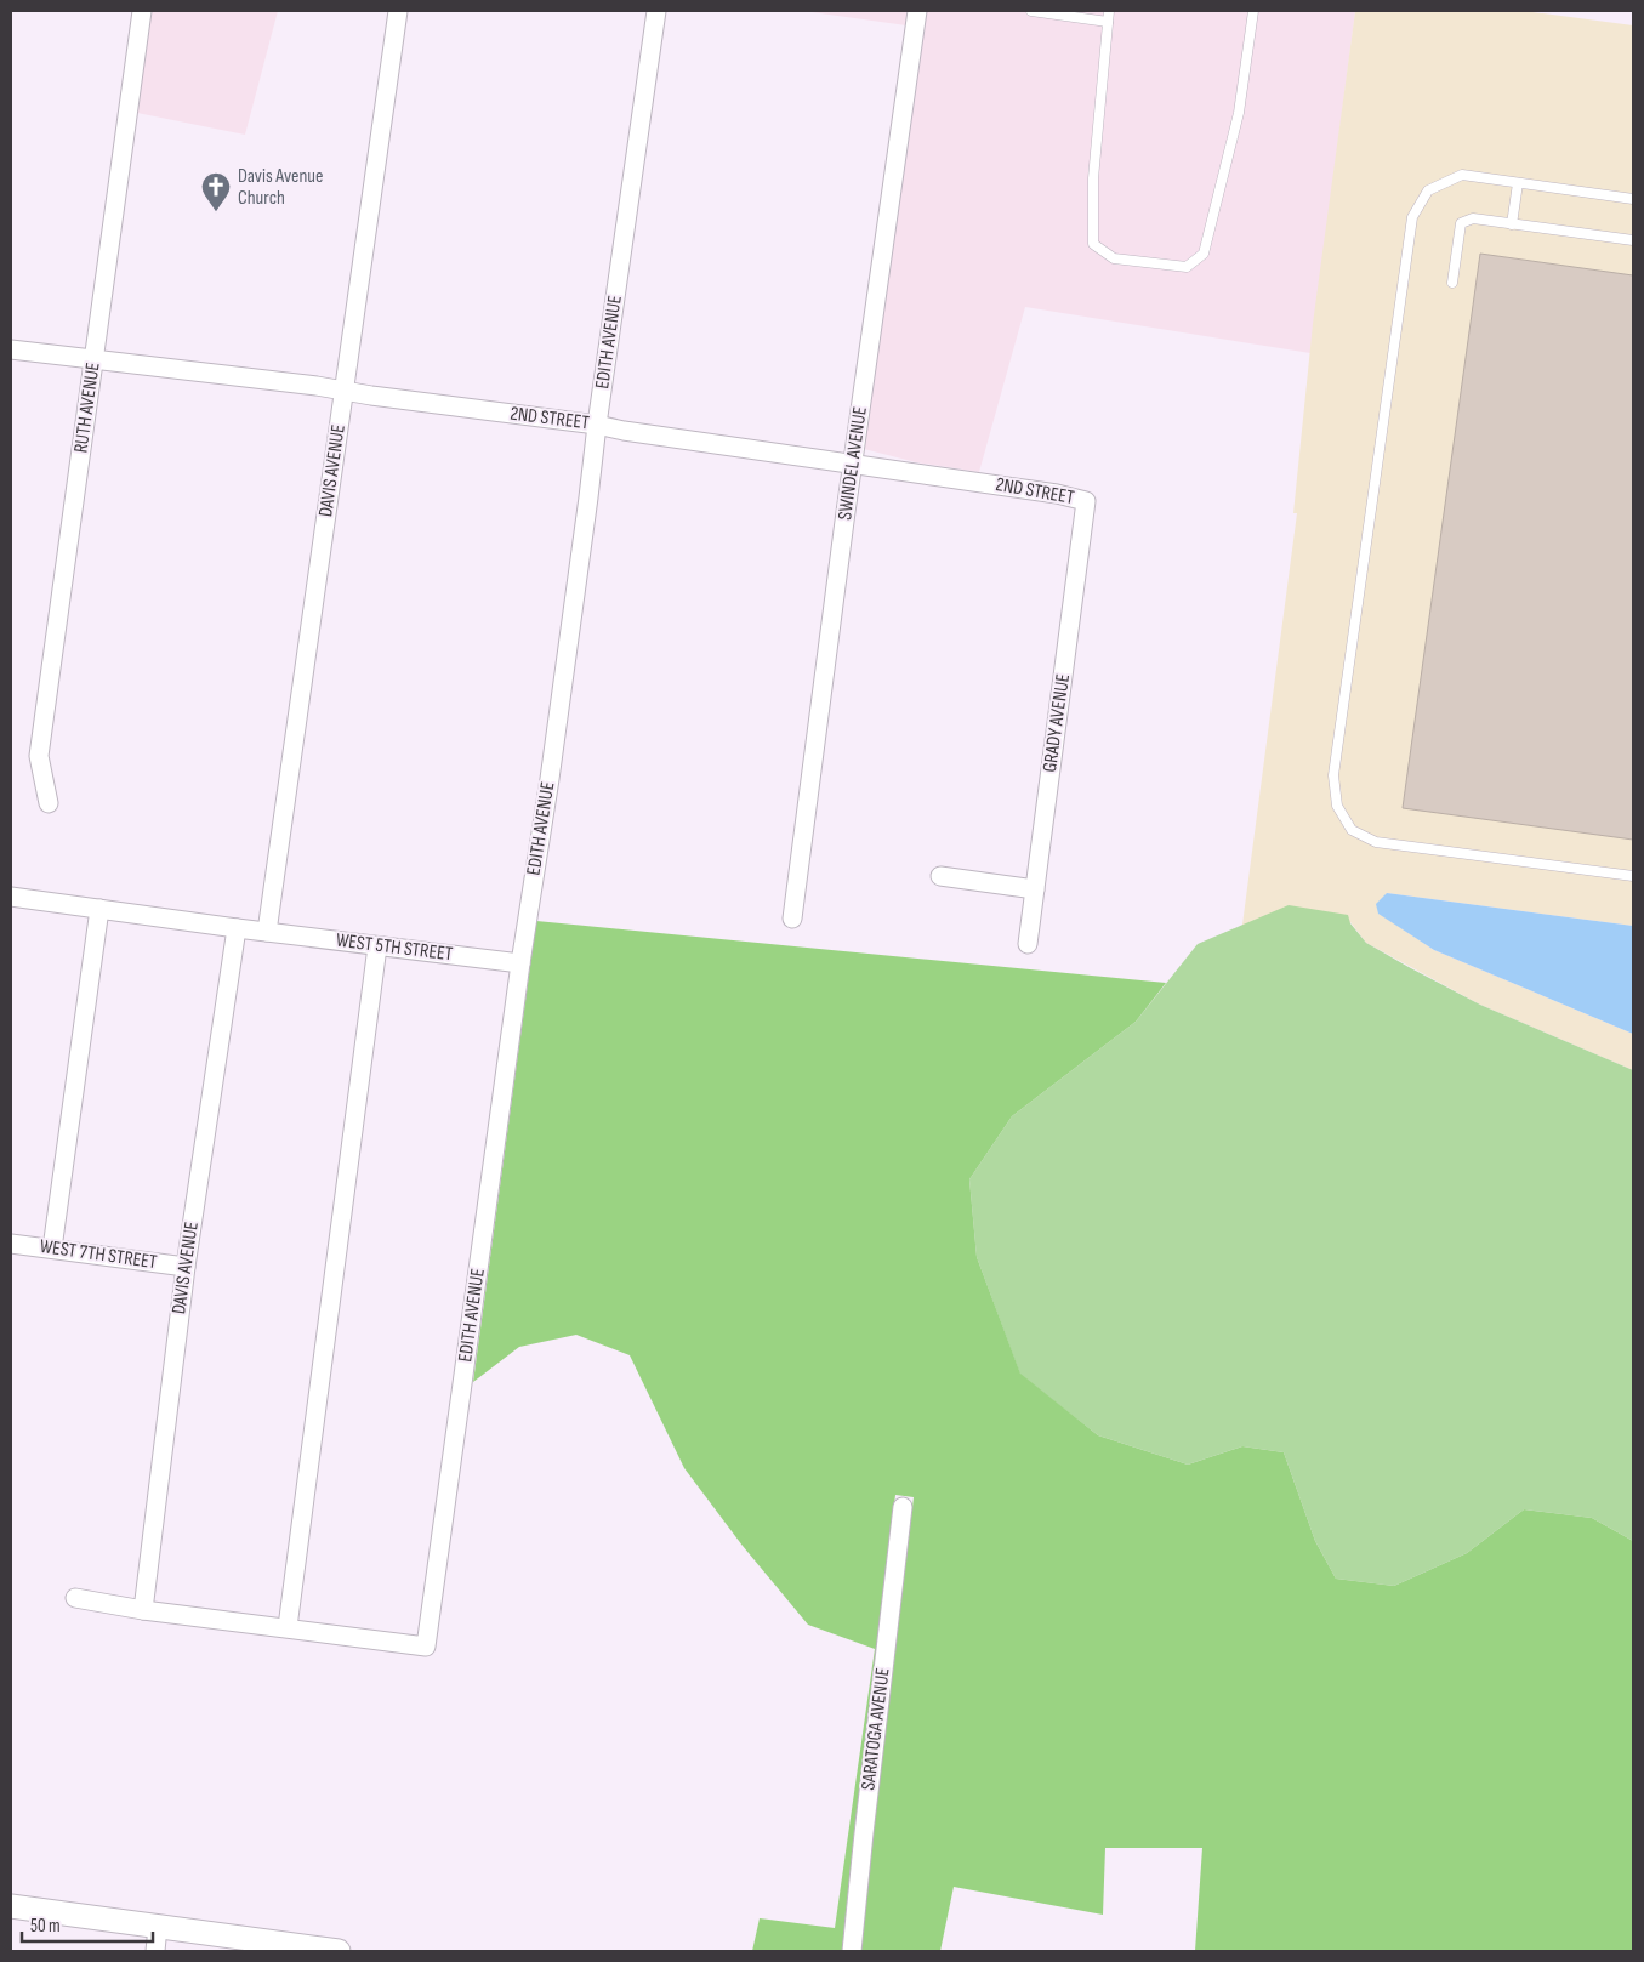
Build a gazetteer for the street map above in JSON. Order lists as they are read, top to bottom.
{
  "streets": {
    "street": [
      "EDITH AVENUE",
      "RUTH AVENUE",
      "2ND STREET",
      "SWINDEL AVENUE",
      "DAVIS AVENUE",
      "GRADY AVENUE",
      "WEST 5TH STREET",
      "WEST 7TH STREET",
      "SARATOGA AVENUE"
    ]
  },
  "crossings": [
    ["EDITH AVENUE", "2ND STREET"],
    ["EDITH AVENUE", "WEST 5TH STREET"],
    ["RUTH AVENUE", "2ND STREET"],
    ["2ND STREET", "SWINDEL AVENUE"],
    ["2ND STREET", "DAVIS AVENUE"],
    ["2ND STREET", "GRADY AVENUE"],
    ["DAVIS AVENUE", "WEST 5TH STREET"],
    ["DAVIS AVENUE", "WEST 7TH STREET"]
  ],
  "places": {
    "church": ["Davis Avenue Church"]
  },
  "scale_bar": "50 m"
}
